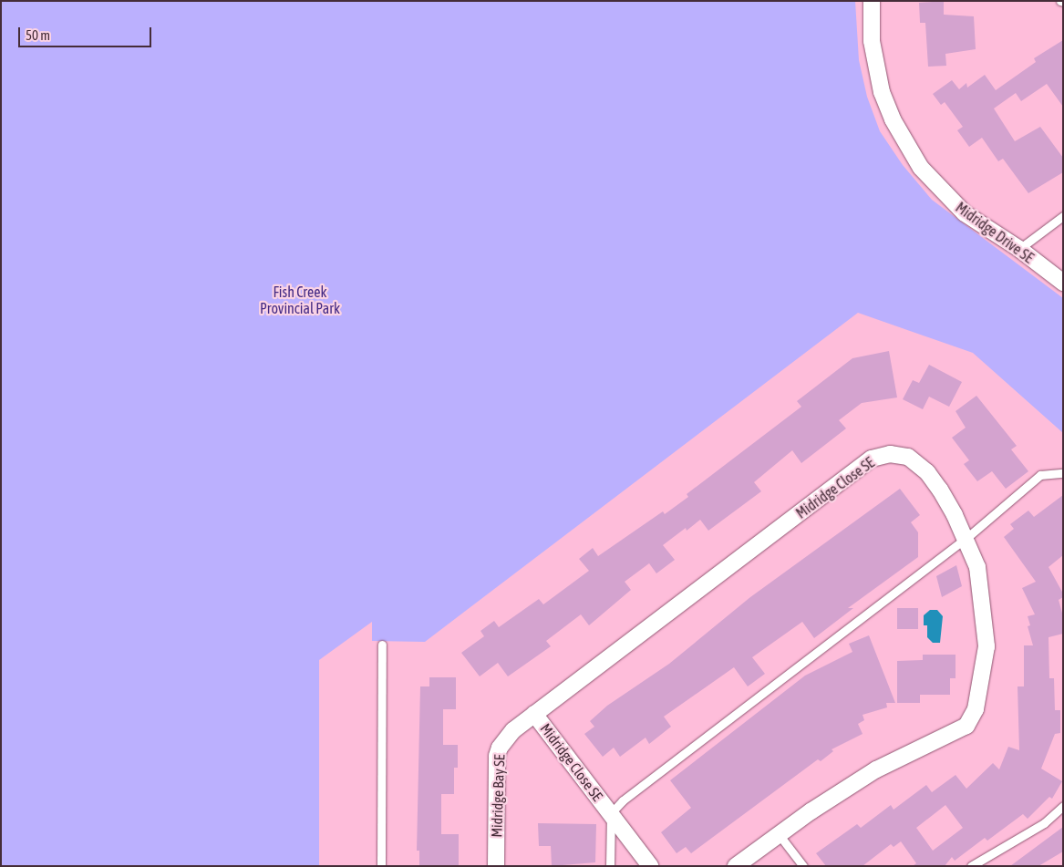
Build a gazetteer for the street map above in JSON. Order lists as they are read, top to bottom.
{
  "streets": {
    "street": ["Midridge Drive SE", "Midridge Close SE", "Midridge Bay SE"]
  },
  "crossings": [
    ["Midridge Close SE", "Midridge Bay SE"]
  ],
  "parks": ["Fish Creek Provincial Park"],
  "scale_bar": "50 m"
}
